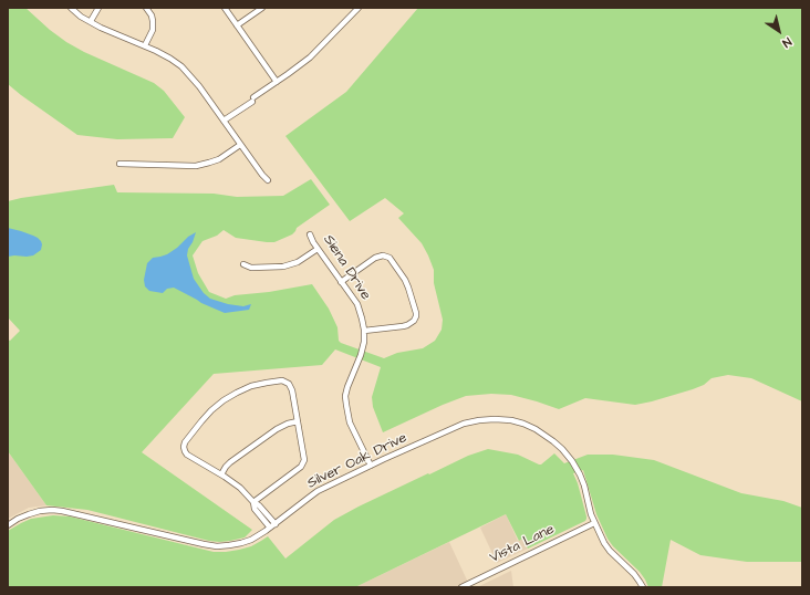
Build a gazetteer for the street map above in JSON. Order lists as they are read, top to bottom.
{
  "streets": {
    "street": ["Siena Drive", "Silver Oak Drive", "Vista Lane"]
  },
  "crossings": [
    ["Siena Drive", "Silver Oak Drive"],
    ["Silver Oak Drive", "Vista Lane"]
  ],
  "north": "bottom right"
}
